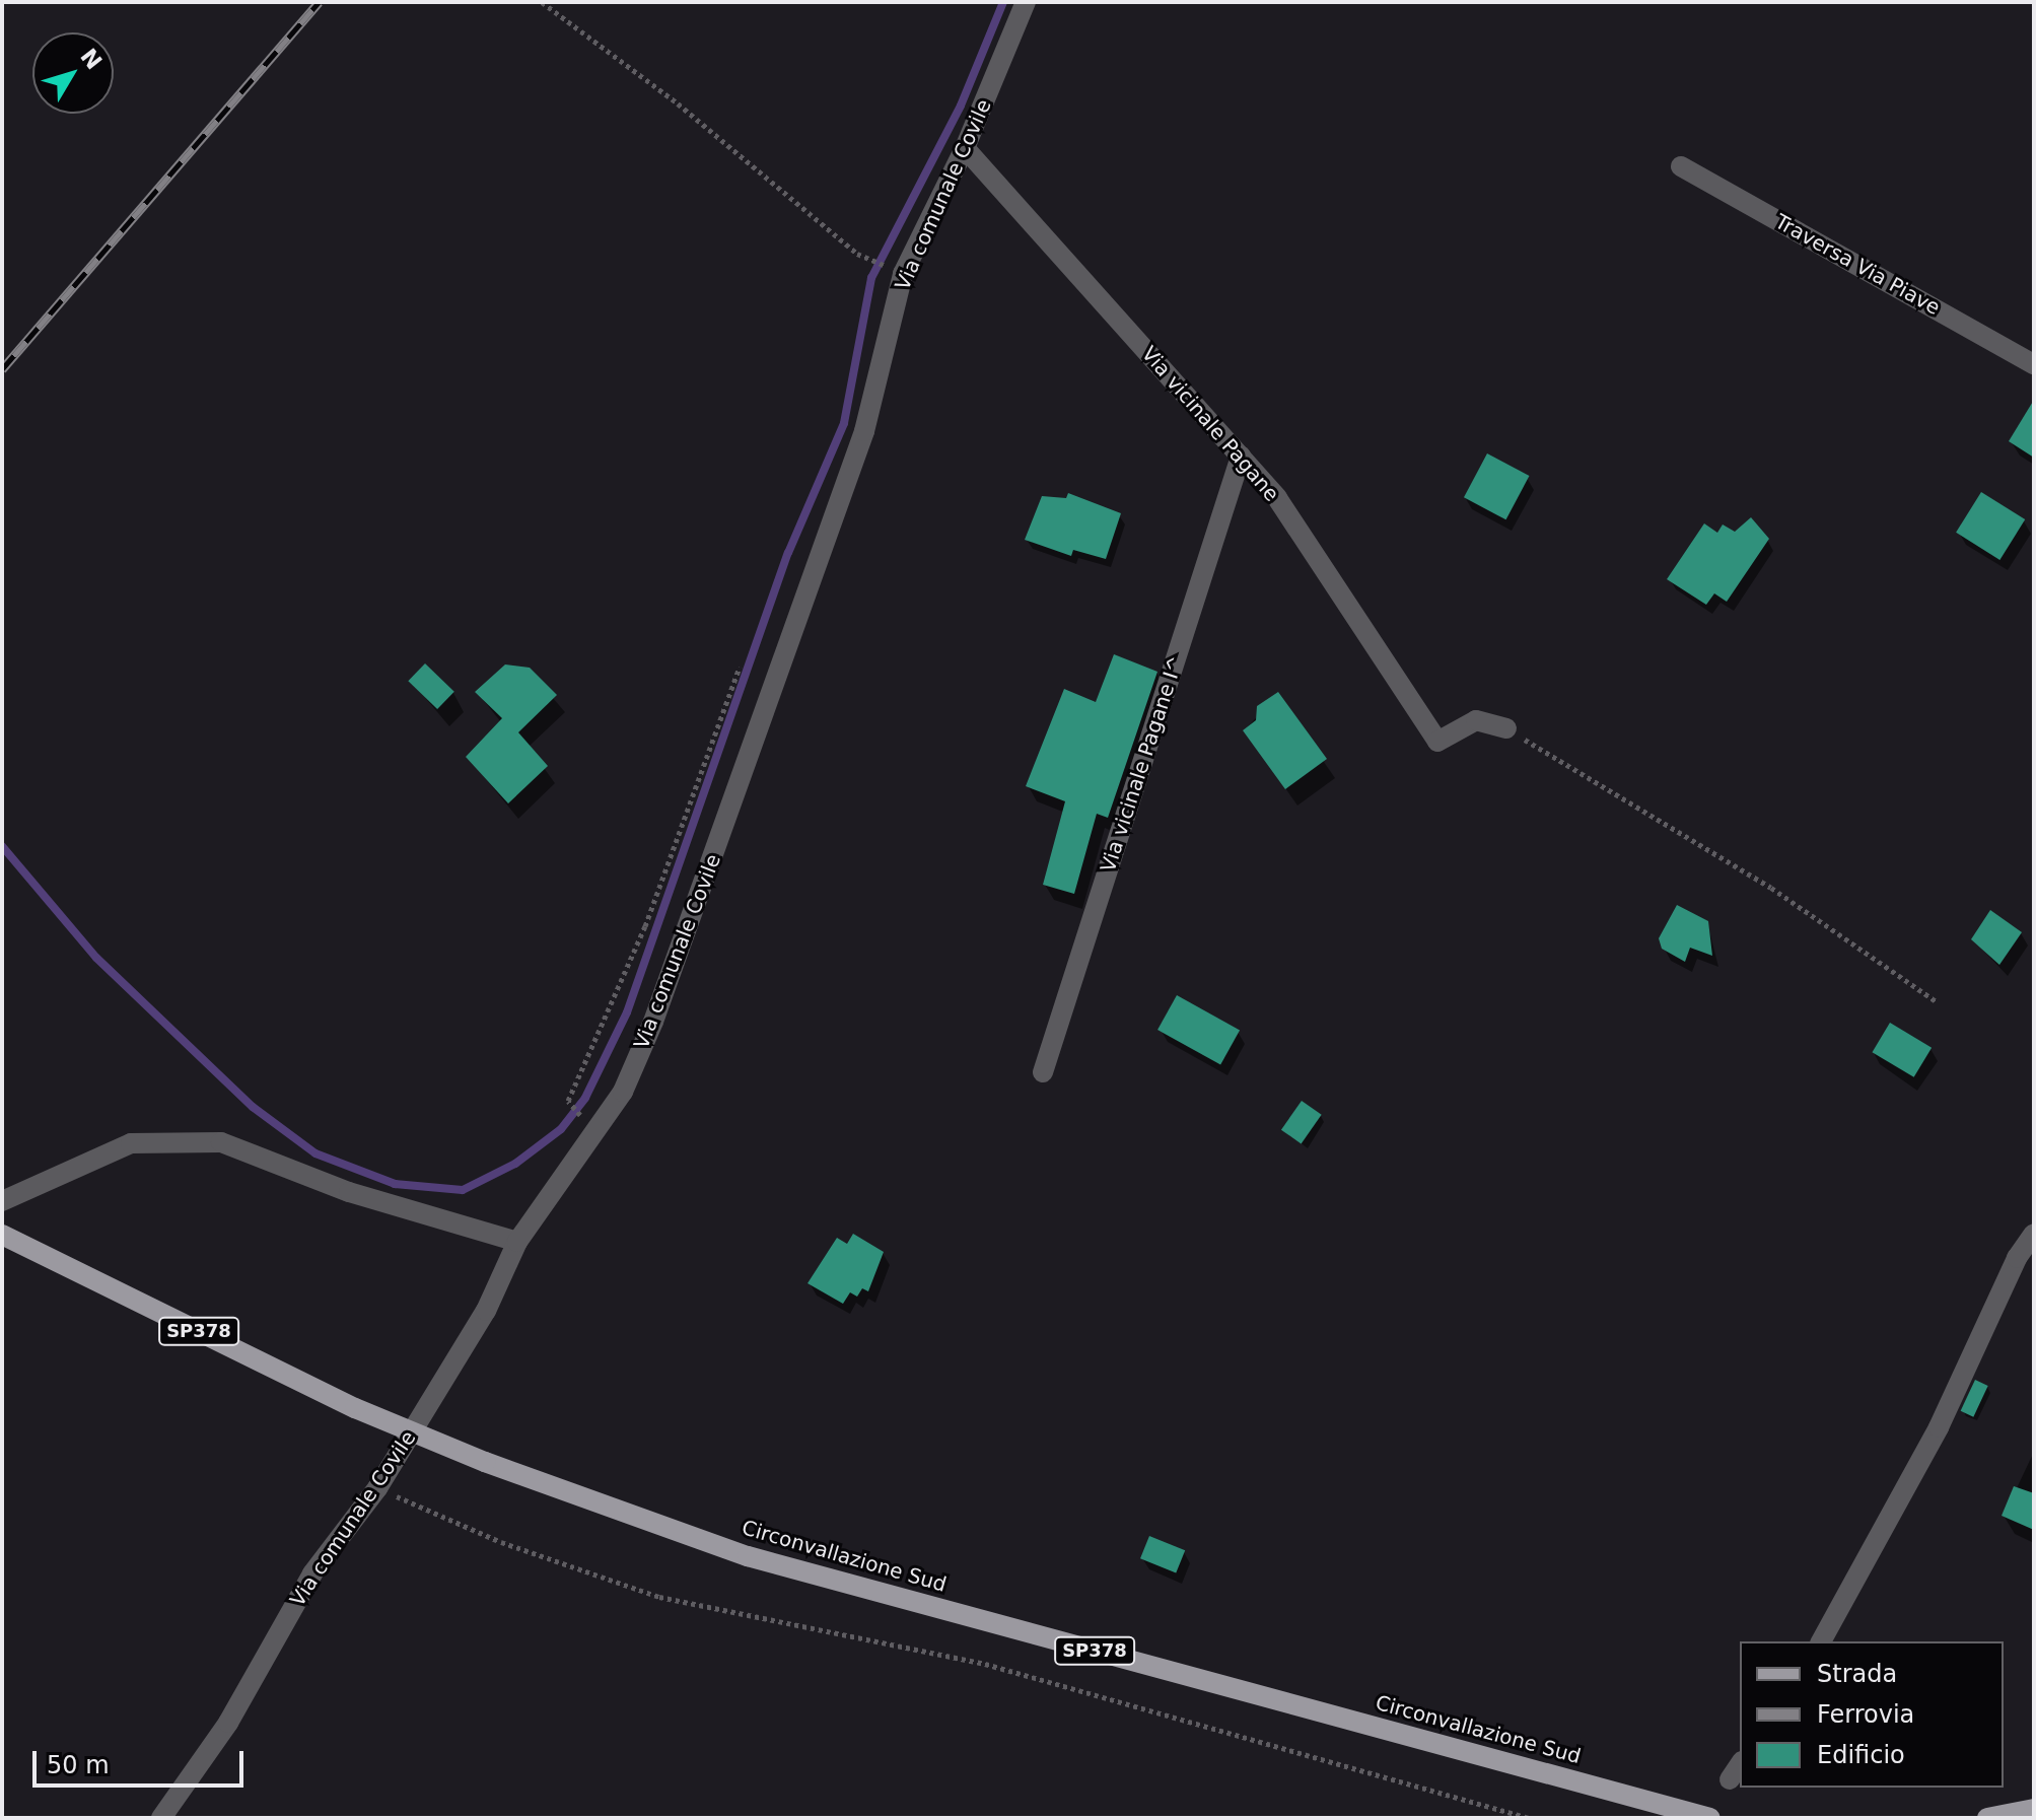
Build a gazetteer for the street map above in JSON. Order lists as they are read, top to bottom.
{
  "streets": {
    "main road": ["SP378", "Circonvallazione Sud"],
    "street": [
      "Via comunale Covile",
      "Traversa Via Piave",
      "Via vicinale Pagane",
      "Via vicinale Pagane I^"
    ]
  },
  "crossings": [
    ["Via comunale Covile", "Via vicinale Pagane"],
    ["Via vicinale Pagane", "Via vicinale Pagane I^"]
  ],
  "legend": ["Strada", "Ferrovia", "Edificio"],
  "scale_bar": "50 m",
  "north": "top right"
}
